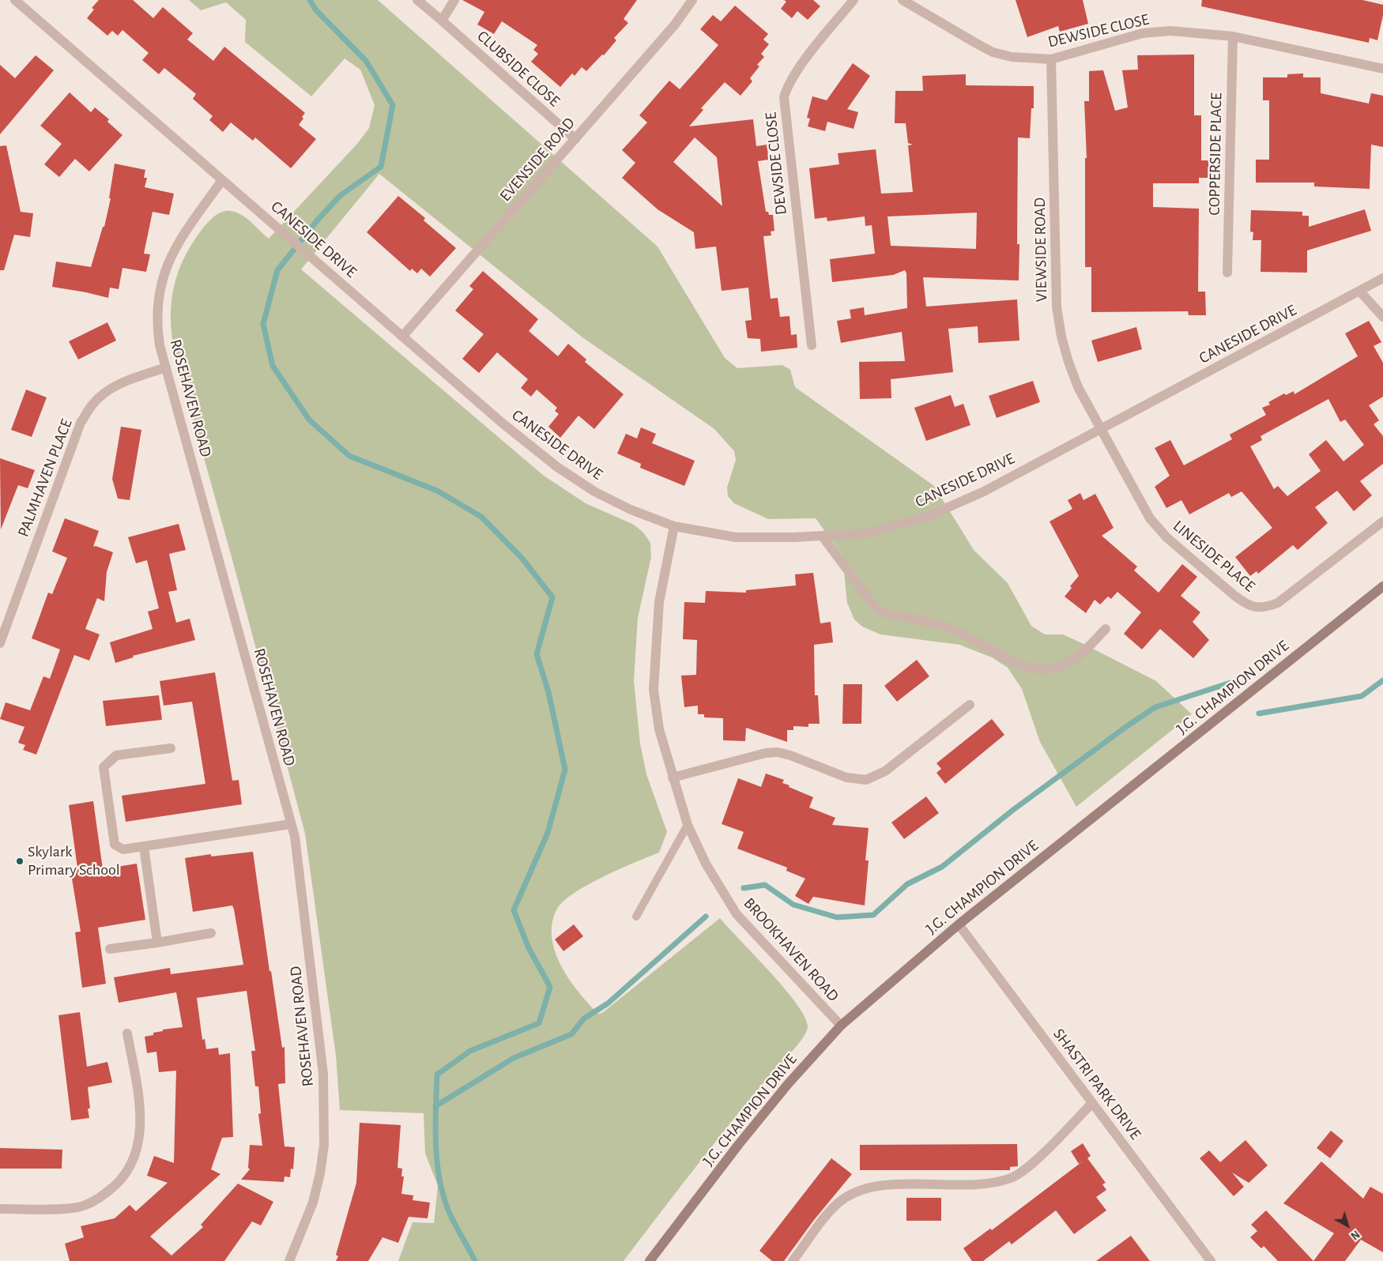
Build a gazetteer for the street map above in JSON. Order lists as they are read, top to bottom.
{
  "streets": {
    "main road": ["J.G. CHAMPION DRIVE"],
    "street": [
      "DEWSIDE CLOSE",
      "CLUBSIDE CLOSE",
      "COPPERSIDE PLACE",
      "EVENSIDE ROAD",
      "CANESIDE DRIVE",
      "VIEWSIDE ROAD",
      "ROSEHAVEN ROAD",
      "PALMHAVEN PLACE",
      "LINESIDE PLACE",
      "BROOKHAVEN ROAD",
      "SHASTRI PARK DRIVE"
    ]
  },
  "crossings": [
    ["DEWSIDE CLOSE", "COPPERSIDE PLACE"],
    ["DEWSIDE CLOSE", "VIEWSIDE ROAD"],
    ["CLUBSIDE CLOSE", "EVENSIDE ROAD"],
    ["EVENSIDE ROAD", "CANESIDE DRIVE"],
    ["CANESIDE DRIVE", "VIEWSIDE ROAD"],
    ["CANESIDE DRIVE", "ROSEHAVEN ROAD"],
    ["CANESIDE DRIVE", "LINESIDE PLACE"],
    ["CANESIDE DRIVE", "BROOKHAVEN ROAD"],
    ["VIEWSIDE ROAD", "LINESIDE PLACE"],
    ["ROSEHAVEN ROAD", "PALMHAVEN PLACE"],
    ["J.G. CHAMPION DRIVE", "BROOKHAVEN ROAD"],
    ["J.G. CHAMPION DRIVE", "SHASTRI PARK DRIVE"]
  ],
  "places": ["Skylark Primary School"],
  "north": "bottom right"
}
